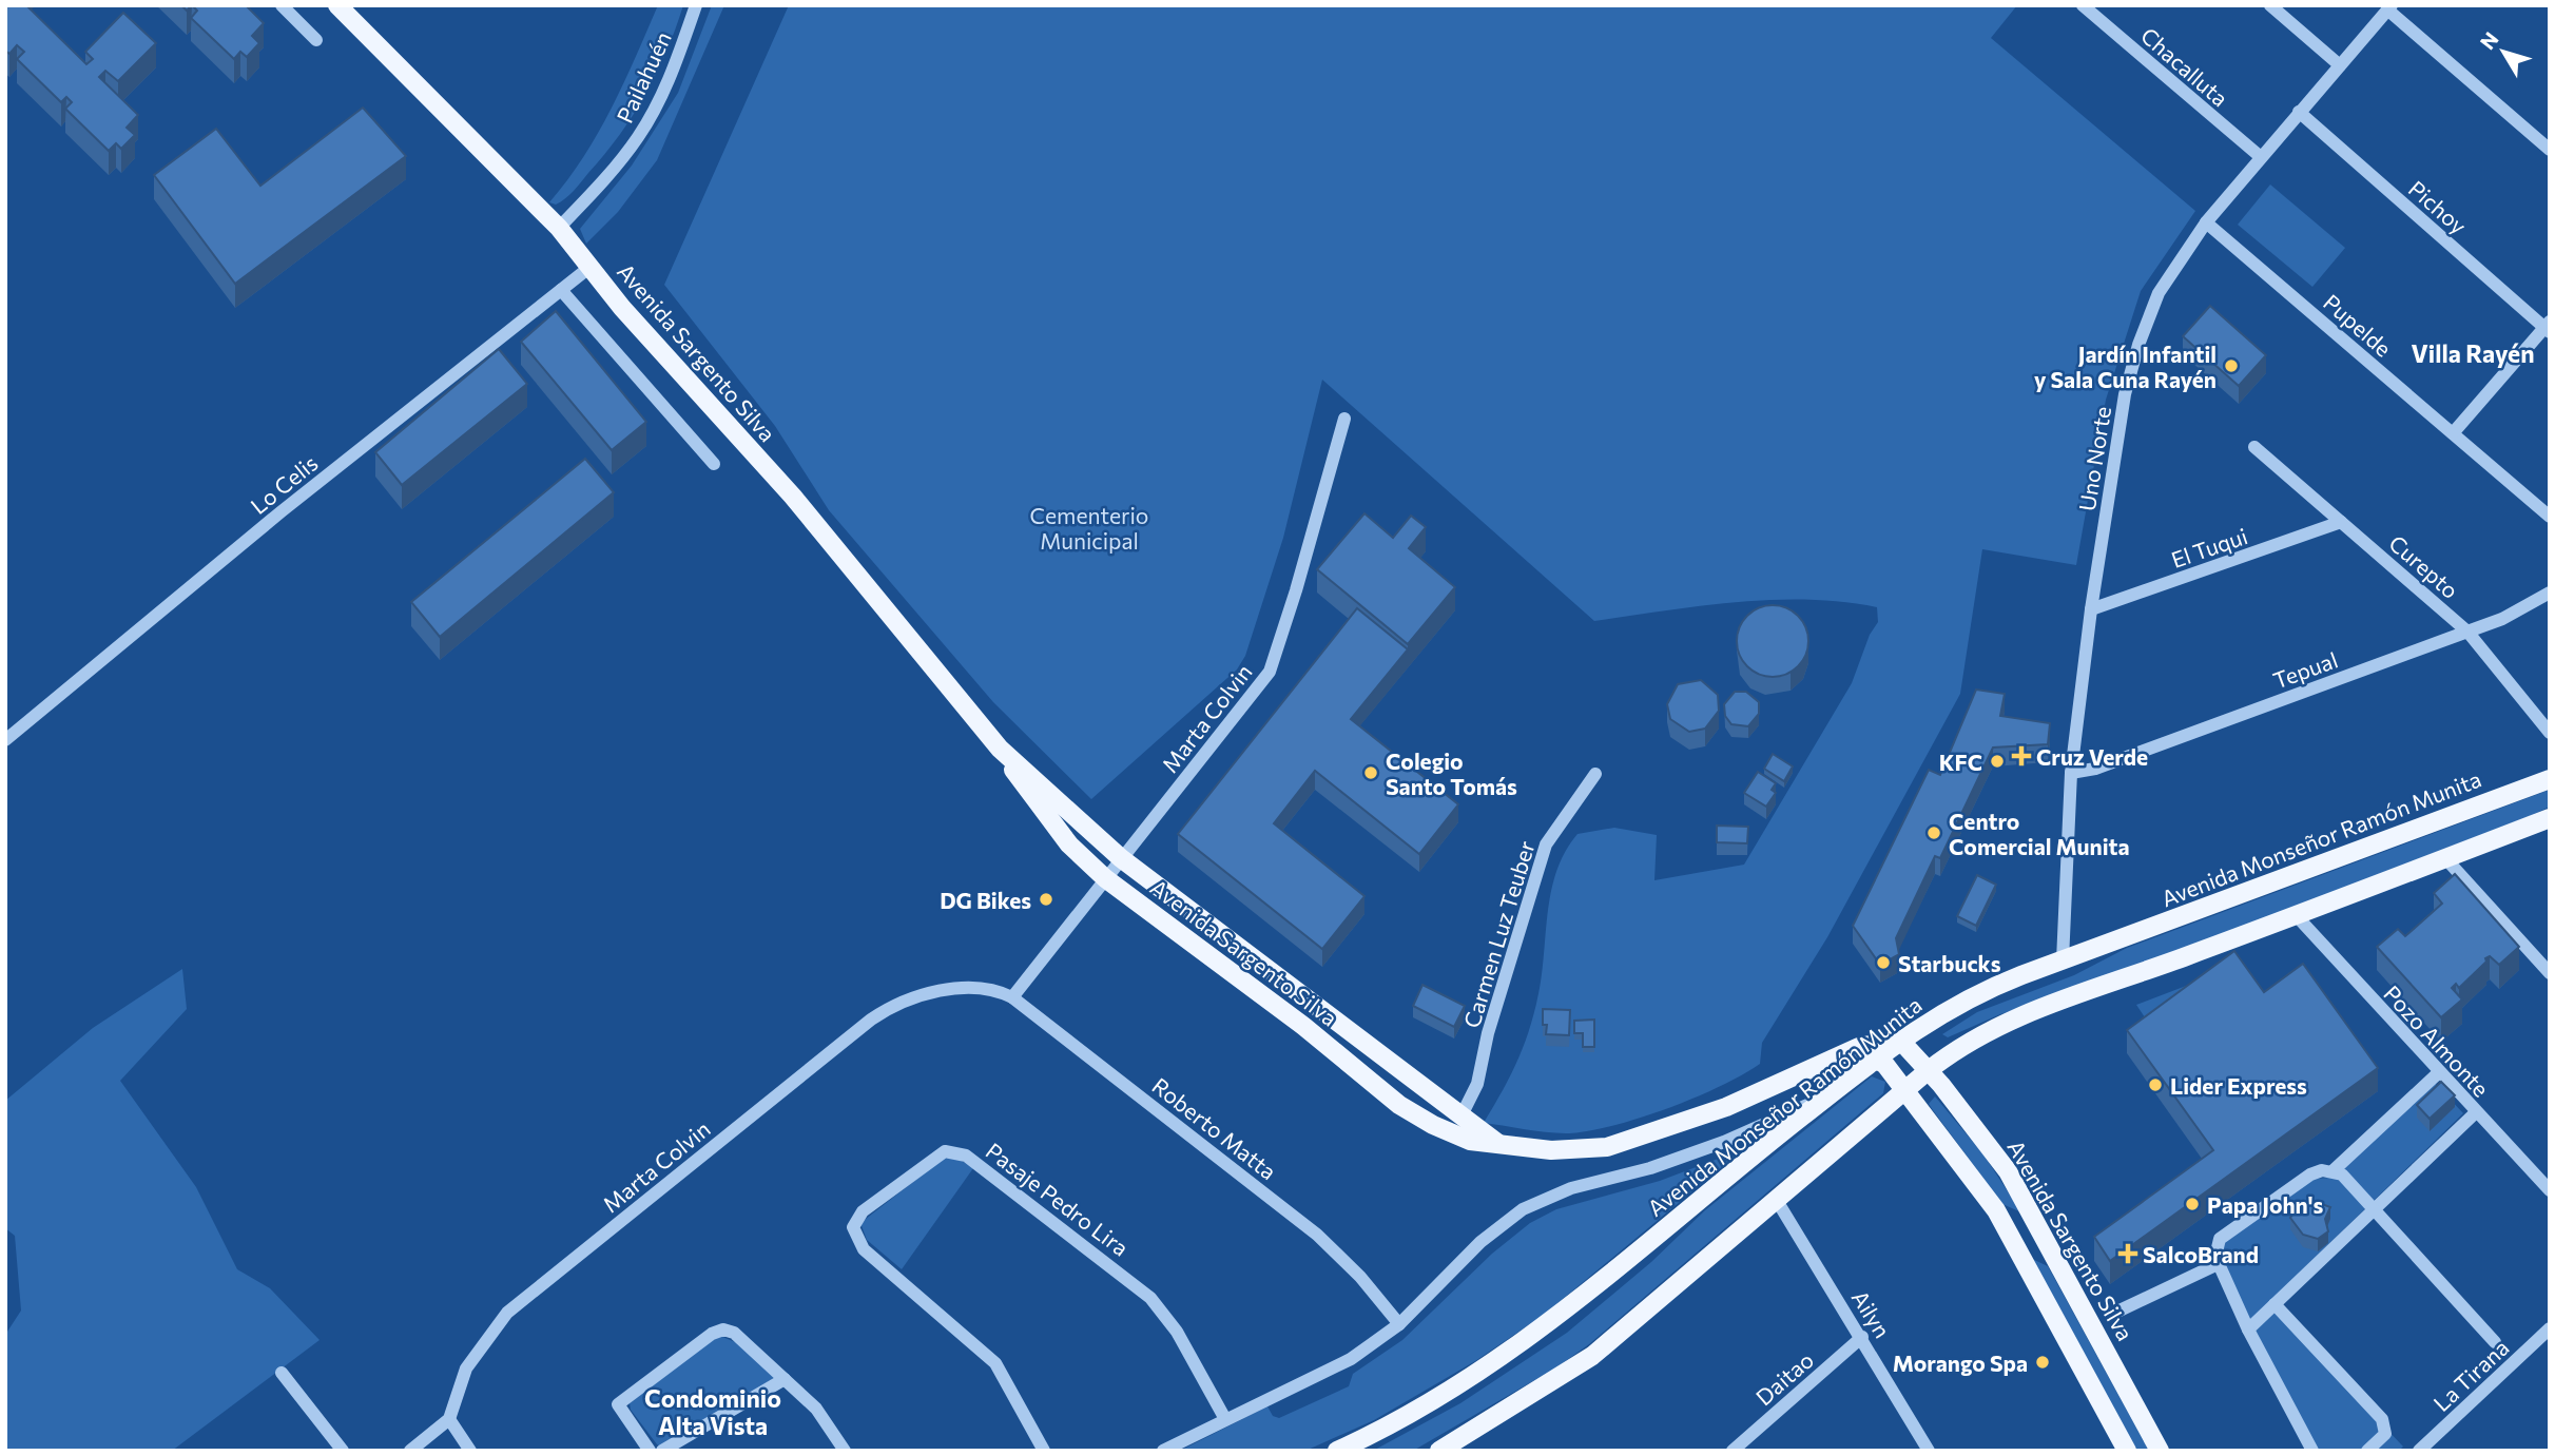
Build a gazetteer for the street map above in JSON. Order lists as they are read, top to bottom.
{
  "streets": {
    "main road": ["Avenida Sargento Silva", "Avenida Monseñor Ramón Munita"],
    "street": [
      "Chacalluta",
      "Pailahuén",
      "Pichoy",
      "Pupelde",
      "Uno Norte",
      "Lo Celis",
      "El Tuqui",
      "Curepto",
      "Tepual",
      "Marta Colvin",
      "Carmen Luz Teuber",
      "Pozo Almonte",
      "Roberto Matta",
      "Pasaje Pedro Lira",
      "Ailyn",
      "La Tirana",
      "Daitao"
    ]
  },
  "crossings": [
    ["Chacalluta", "Uno Norte"],
    ["Pailahuén", "Avenida Sargento Silva"],
    ["Pichoy", "Uno Norte"],
    ["Pupelde", "Uno Norte"],
    ["Avenida Sargento Silva", "Lo Celis"],
    ["Avenida Sargento Silva", "Marta Colvin"],
    ["Avenida Sargento Silva", "Avenida Monseñor Ramón Munita"],
    ["Avenida Sargento Silva", "Carmen Luz Teuber"],
    ["Uno Norte", "El Tuqui"],
    ["Uno Norte", "Tepual"],
    ["Uno Norte", "Avenida Monseñor Ramón Munita"],
    ["El Tuqui", "Curepto"],
    ["Curepto", "Tepual"],
    ["Marta Colvin", "Roberto Matta"],
    ["Ailyn", "Daitao"]
  ],
  "districts": ["Villa Rayén", "Condominio Alta Vista"],
  "parks": ["Cementerio Municipal"],
  "places": {
    "other": [
      "Jardín Infantil y Sala Cuna Rayén",
      "KFC",
      "Colegio Santo Tomás",
      "Centro Comercial Munita",
      "DG Bikes",
      "Starbucks",
      "Lider Express",
      "Papa John's",
      "Morango Spa"
    ],
    "health": ["Cruz Verde", "SalcoBrand"]
  },
  "north": "top left"
}
